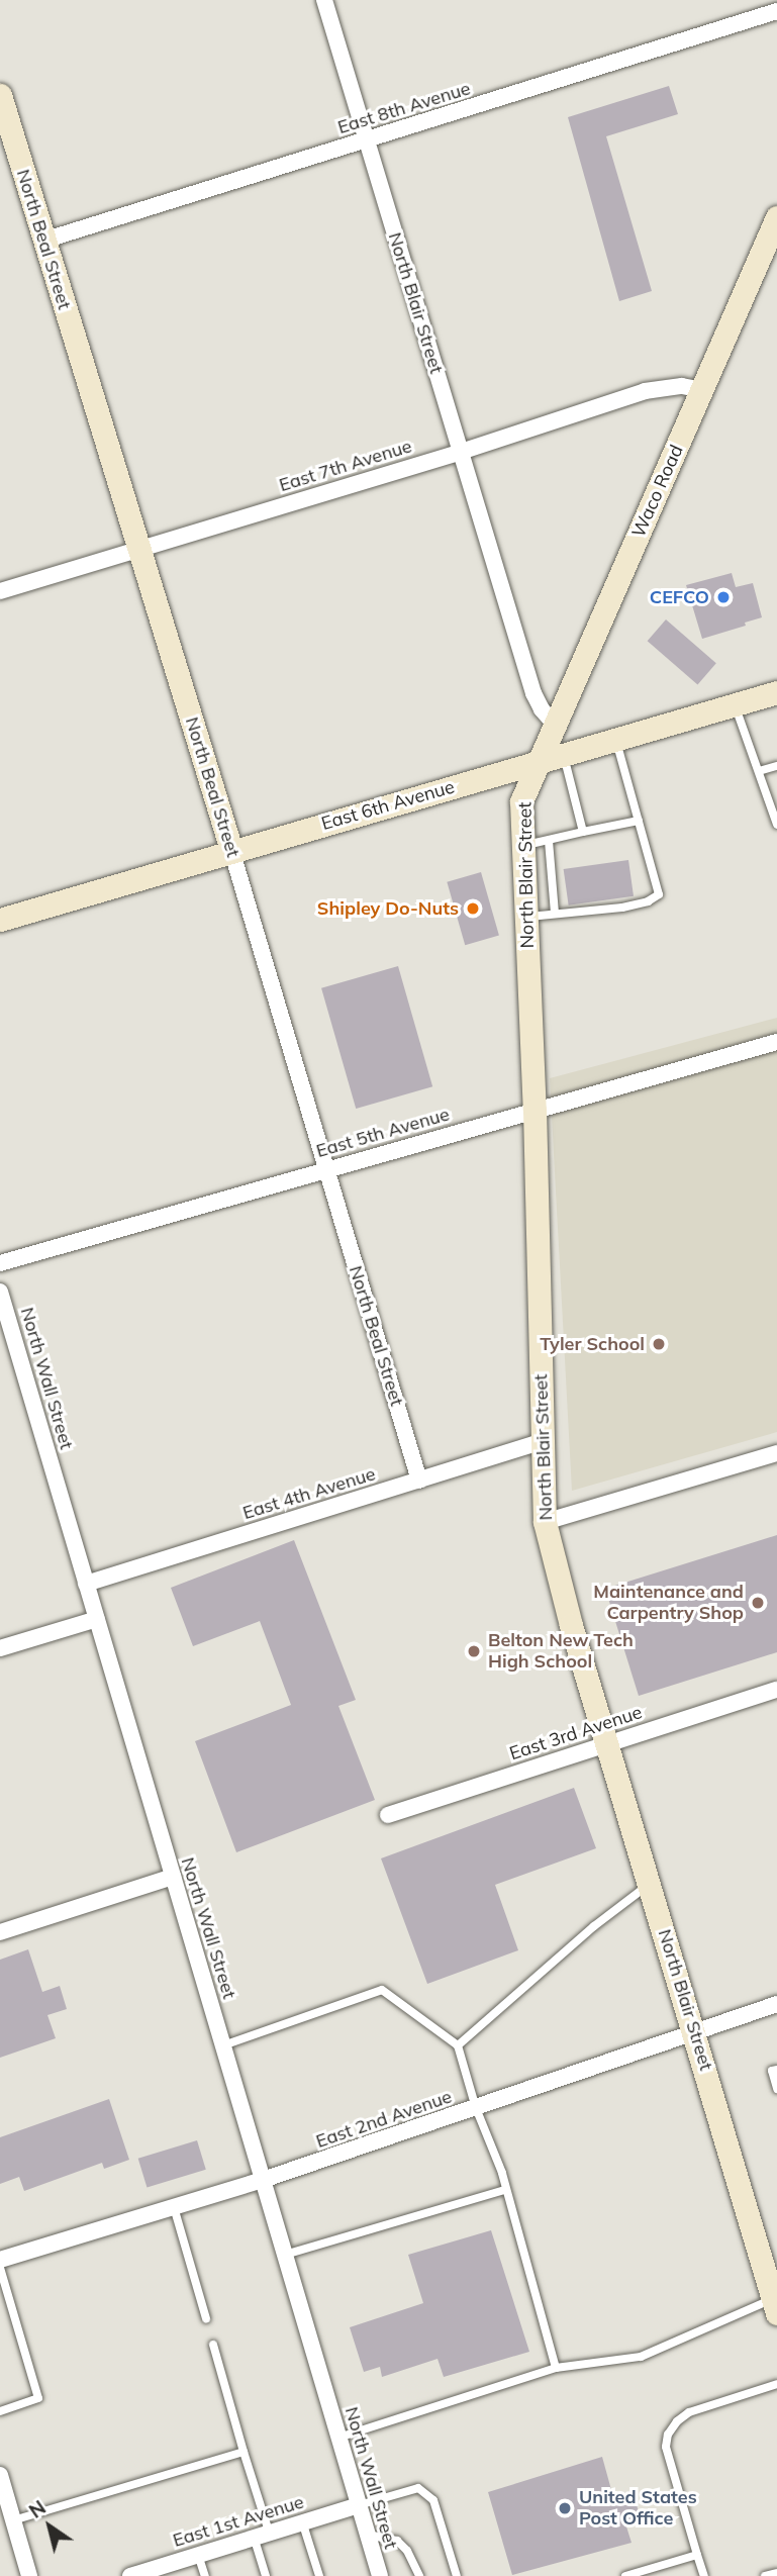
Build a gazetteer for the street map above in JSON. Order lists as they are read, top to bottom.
{
  "streets": {
    "street": [
      "East 8th Avenue",
      "North Beal Street",
      "North Blair Street",
      "East 7th Avenue",
      "Waco Road",
      "East 6th Avenue",
      "East 5th Avenue",
      "North Wall Street",
      "East 4th Avenue",
      "East 3rd Avenue",
      "East 2nd Avenue",
      "East 1st Avenue"
    ]
  },
  "crossings": [
    ["East 8th Avenue", "North Beal Street"],
    ["East 8th Avenue", "North Blair Street"],
    ["North Beal Street", "East 7th Avenue"],
    ["North Beal Street", "East 6th Avenue"],
    ["North Beal Street", "East 5th Avenue"],
    ["North Beal Street", "East 4th Avenue"],
    ["North Blair Street", "East 7th Avenue"],
    ["North Blair Street", "Waco Road"],
    ["North Blair Street", "East 6th Avenue"],
    ["North Blair Street", "East 5th Avenue"],
    ["North Blair Street", "East 4th Avenue"],
    ["North Blair Street", "East 3rd Avenue"],
    ["North Blair Street", "East 2nd Avenue"],
    ["East 7th Avenue", "Waco Road"],
    ["Waco Road", "East 6th Avenue"],
    ["North Wall Street", "East 4th Avenue"],
    ["North Wall Street", "East 2nd Avenue"],
    ["North Wall Street", "East 1st Avenue"]
  ],
  "places": [
    "CEFCO",
    "Shipley Do-Nuts",
    "Tyler School",
    "Maintenance and Carpentry Shop",
    "Belton New Tech High School",
    "United States Post Office"
  ],
  "north": "top left"
}
